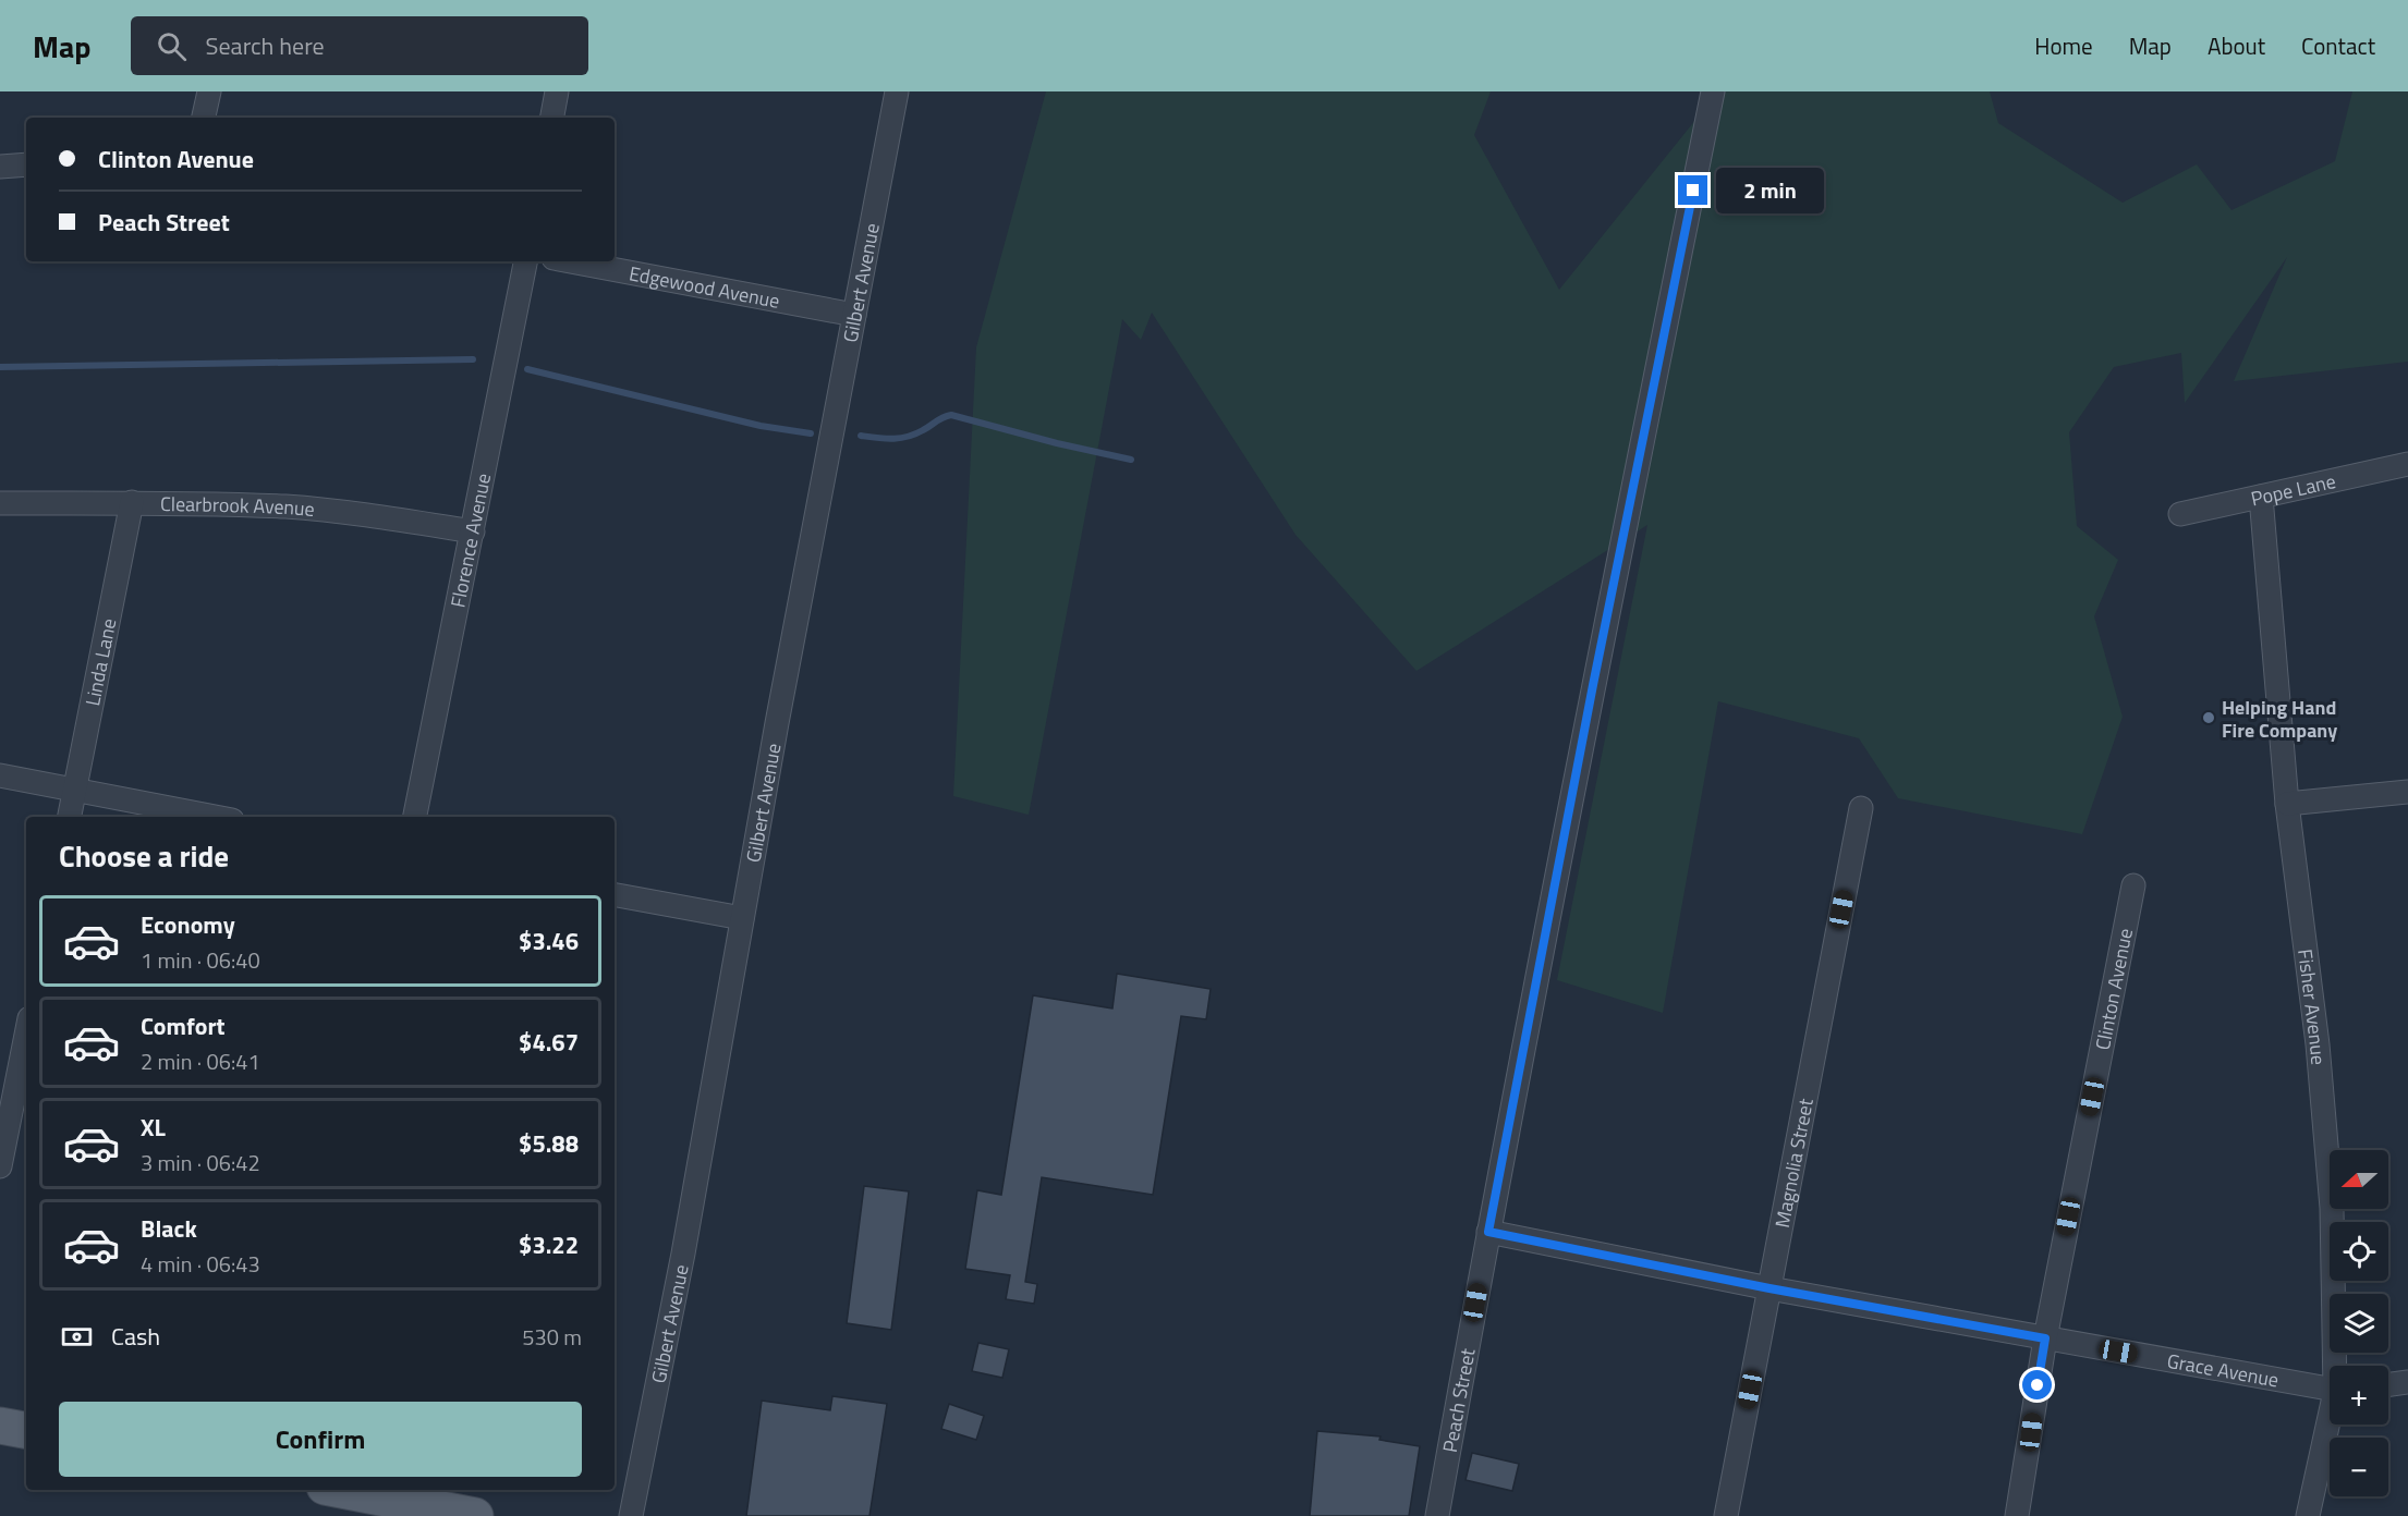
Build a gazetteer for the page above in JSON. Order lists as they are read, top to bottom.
{
  "streets": {
    "street": [
      "Gilbert Avenue",
      "Edgewood Avenue",
      "Pope Lane",
      "Clearbrook Avenue",
      "Florence Avenue",
      "Linda Lane",
      "Clinton Avenue",
      "Fisher Avenue",
      "Magnolia Street",
      "Grace Avenue",
      "Peach Street"
    ]
  },
  "crossings": [
    ["Gilbert Avenue", "Edgewood Avenue"],
    ["Pope Lane", "Fisher Avenue"],
    ["Clearbrook Avenue", "Florence Avenue"],
    ["Clearbrook Avenue", "Linda Lane"],
    ["Clinton Avenue", "Grace Avenue"],
    ["Magnolia Street", "Grace Avenue"],
    ["Grace Avenue", "Peach Street"]
  ],
  "places": ["Helping Hand Fire Company"],
  "north": "left",
  "page": {
    "header": "Map",
    "search": "Search here",
    "nav": [
      "Home",
      "Map",
      "About",
      "Contact"
    ],
    "banner": ["Clinton Avenue", "Peach Street"],
    "bubble": "2 min",
    "heading": "Choose a ride",
    "list": [
      {
        "name": "Economy",
        "note": "1 min · 06:40",
        "value": "$3.46"
      },
      {
        "name": "Comfort",
        "note": "2 min · 06:41",
        "value": "$4.67"
      },
      {
        "name": "XL",
        "note": "3 min · 06:42",
        "value": "$5.88"
      },
      {
        "name": "Black",
        "note": "4 min · 06:43",
        "value": "$3.22"
      }
    ],
    "map_buttons": ["+", "−"],
    "pay": ["Cash", "530 m"],
    "buttons": "Confirm"
  }
}
